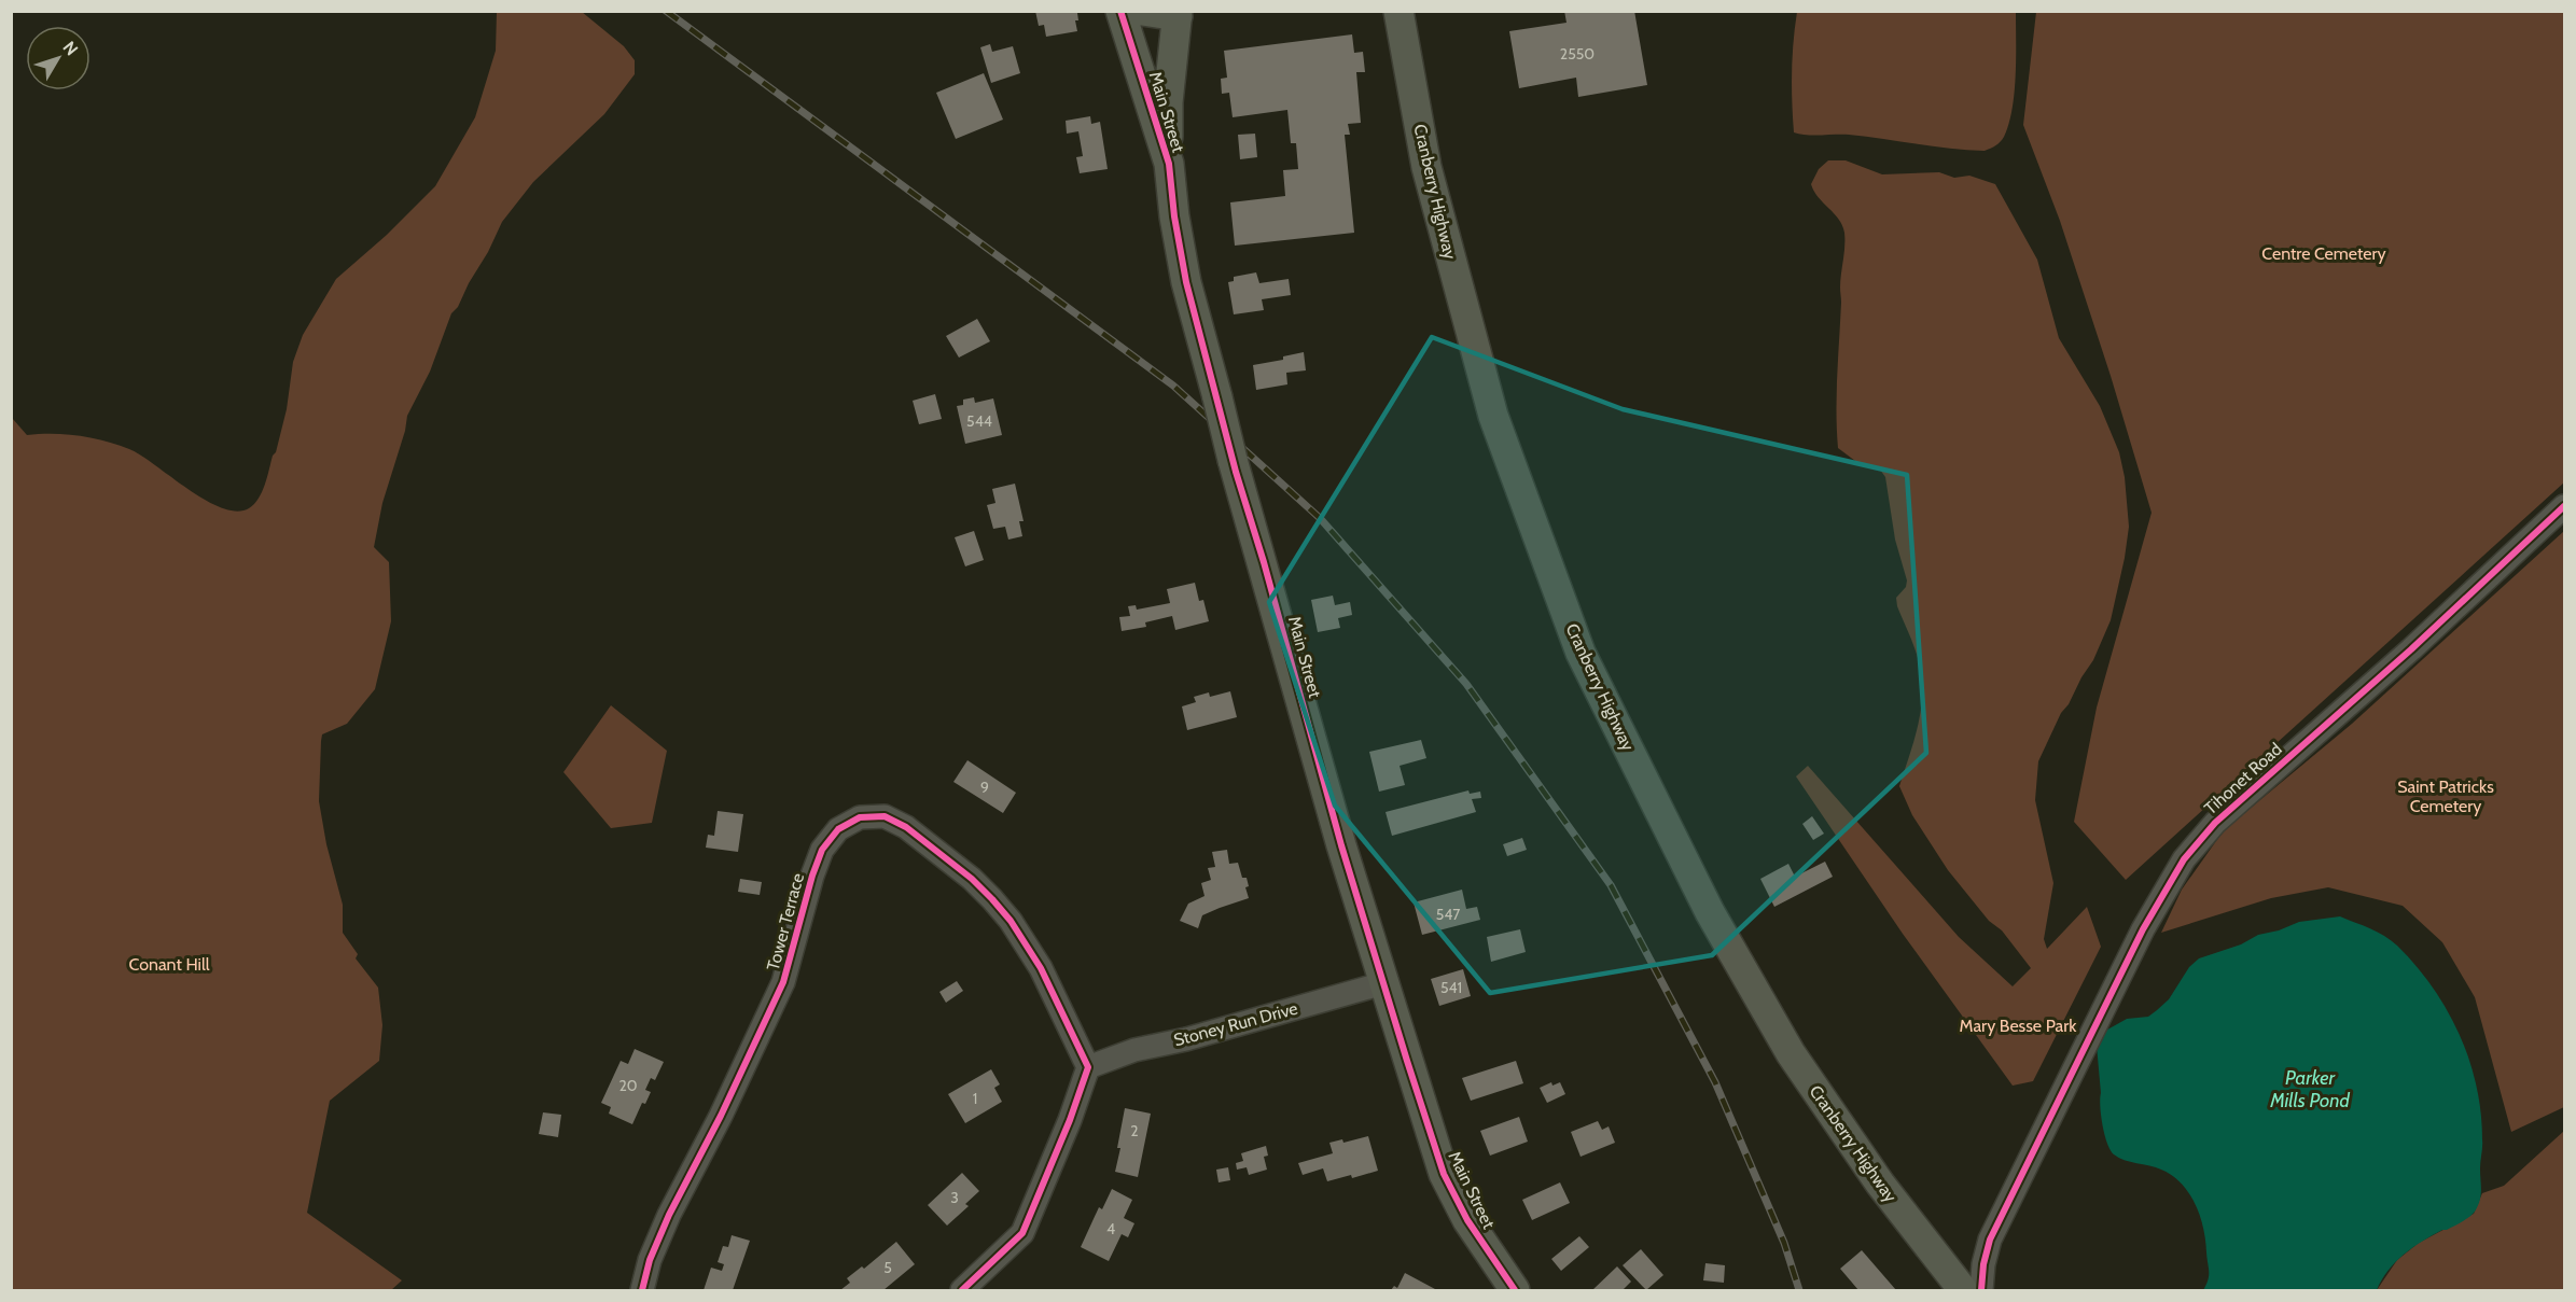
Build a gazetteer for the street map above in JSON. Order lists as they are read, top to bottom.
{
  "streets": {
    "main road": ["Main Street", "Cranberry Highway"],
    "street": ["Tihonet Road", "Tower Terrace", "Stoney Run Drive"]
  },
  "crossings": [
    ["Main Street", "Stoney Run Drive"],
    ["Tower Terrace", "Stoney Run Drive"]
  ],
  "water": ["Parker Mills Pond"],
  "parks": [
    "Centre Cemetery",
    "Saint Patricks Cemetery",
    "Conant Hill",
    "Mary Besse Park"
  ],
  "house_numbers": [
    "2550",
    "544",
    "9",
    "547",
    "541",
    "20",
    "1",
    "2",
    "3",
    "4",
    "5"
  ],
  "north": "top right"
}
